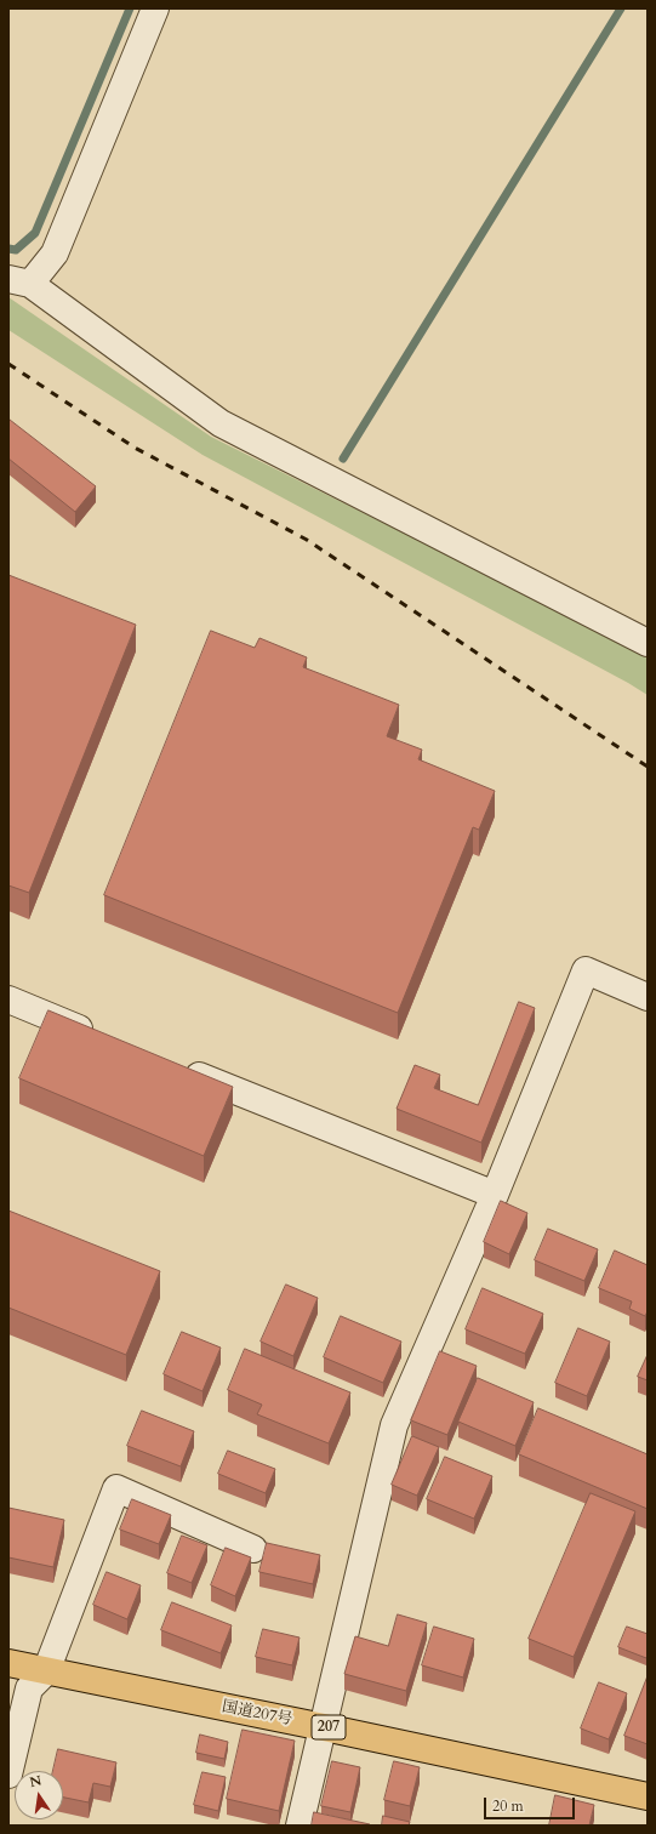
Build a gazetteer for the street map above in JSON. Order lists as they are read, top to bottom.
{
  "streets": {
    "highway": ["国道207号", "207"]
  },
  "scale_bar": "20 m",
  "north": "top"
}
